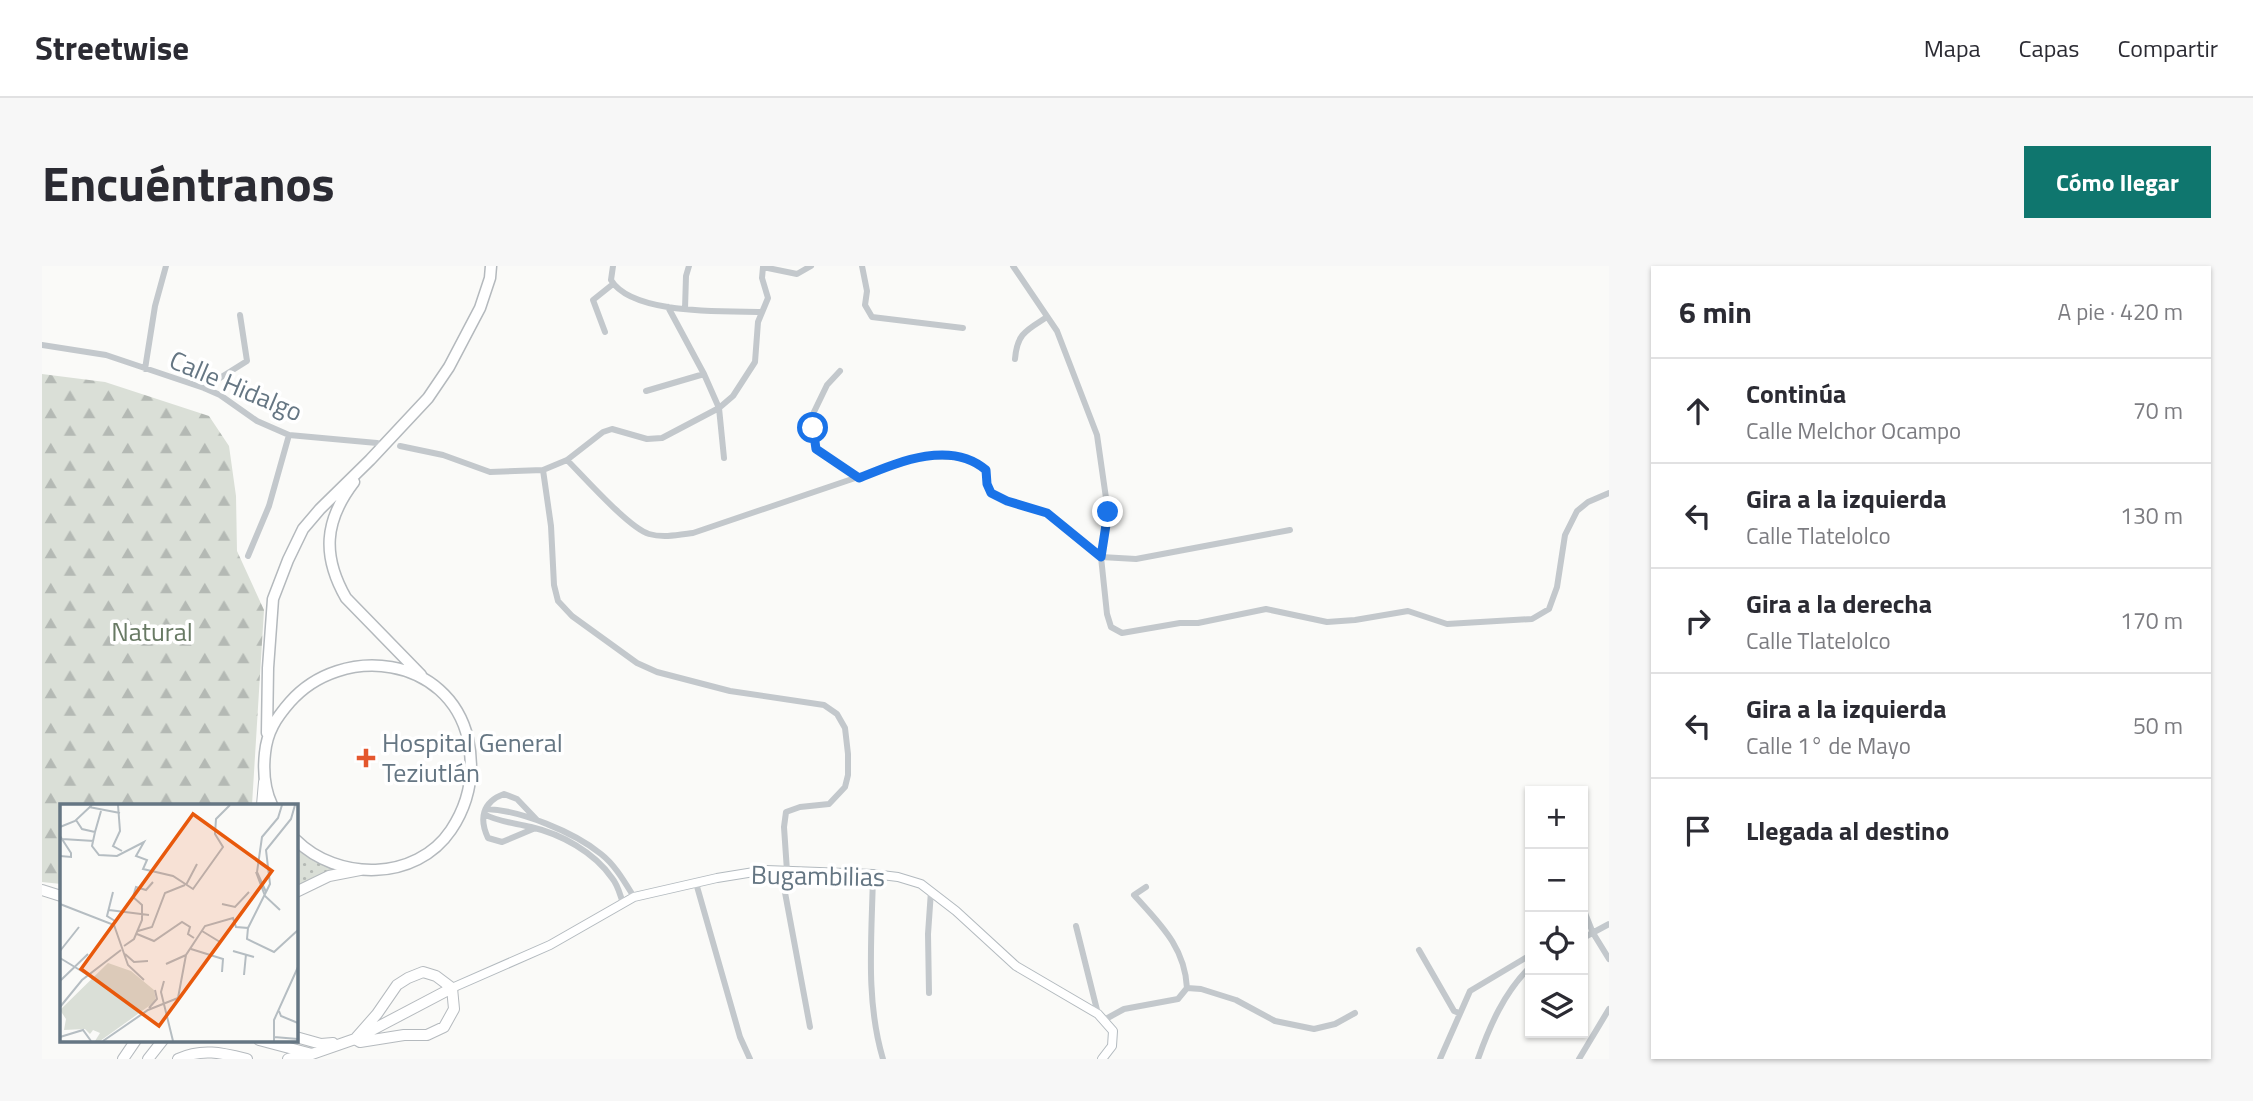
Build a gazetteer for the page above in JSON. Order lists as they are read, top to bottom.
{
  "streets": {
    "main road": ["Bugambilias"],
    "street": ["Calle Hidalgo"]
  },
  "parks": ["Natural"],
  "places": {
    "health": ["Hospital General Teziutlán"]
  },
  "page": {
    "header": "Streetwise",
    "nav": ["Mapa", "Capas", "Compartir"],
    "title": "Encuéntranos",
    "buttons": "Cómo llegar",
    "heading": ["6 min", "A pie · 420 m"],
    "list": [
      ["Continúa", "Calle Melchor Ocampo", "70 m"],
      ["Gira a la izquierda", "Calle Tlatelolco", "130 m"],
      ["Gira a la derecha", "Calle Tlatelolco", "170 m"],
      ["Gira a la izquierda", "Calle 1° de Mayo", "50 m"],
      "Llegada al destino"
    ],
    "map_buttons": ["+", "−"]
  }
}
